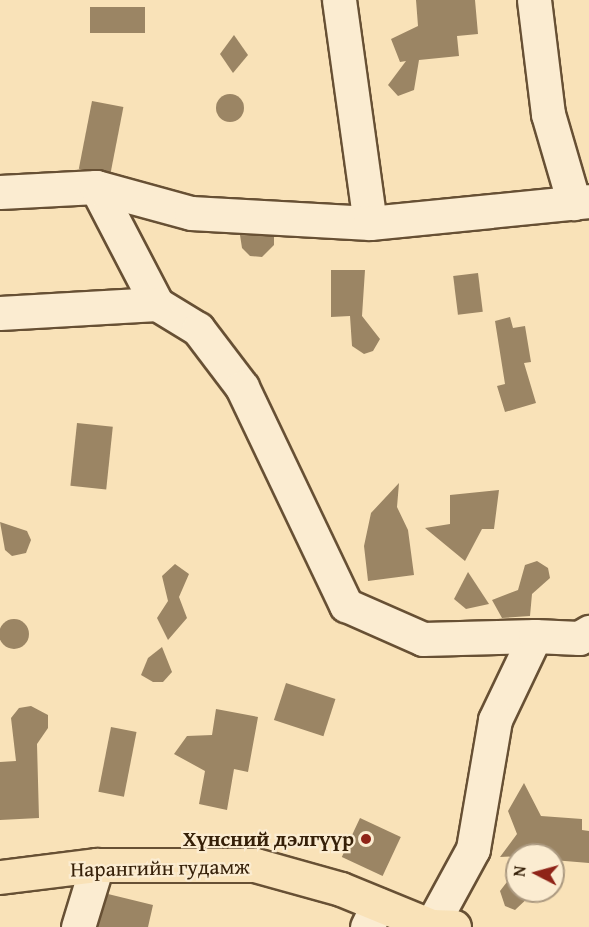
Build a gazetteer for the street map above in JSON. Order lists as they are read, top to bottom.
{
  "streets": {
    "main road": ["Нарангийн гудамж"]
  },
  "places": ["Хүнсний дэлгүүр"],
  "north": "left"
}
